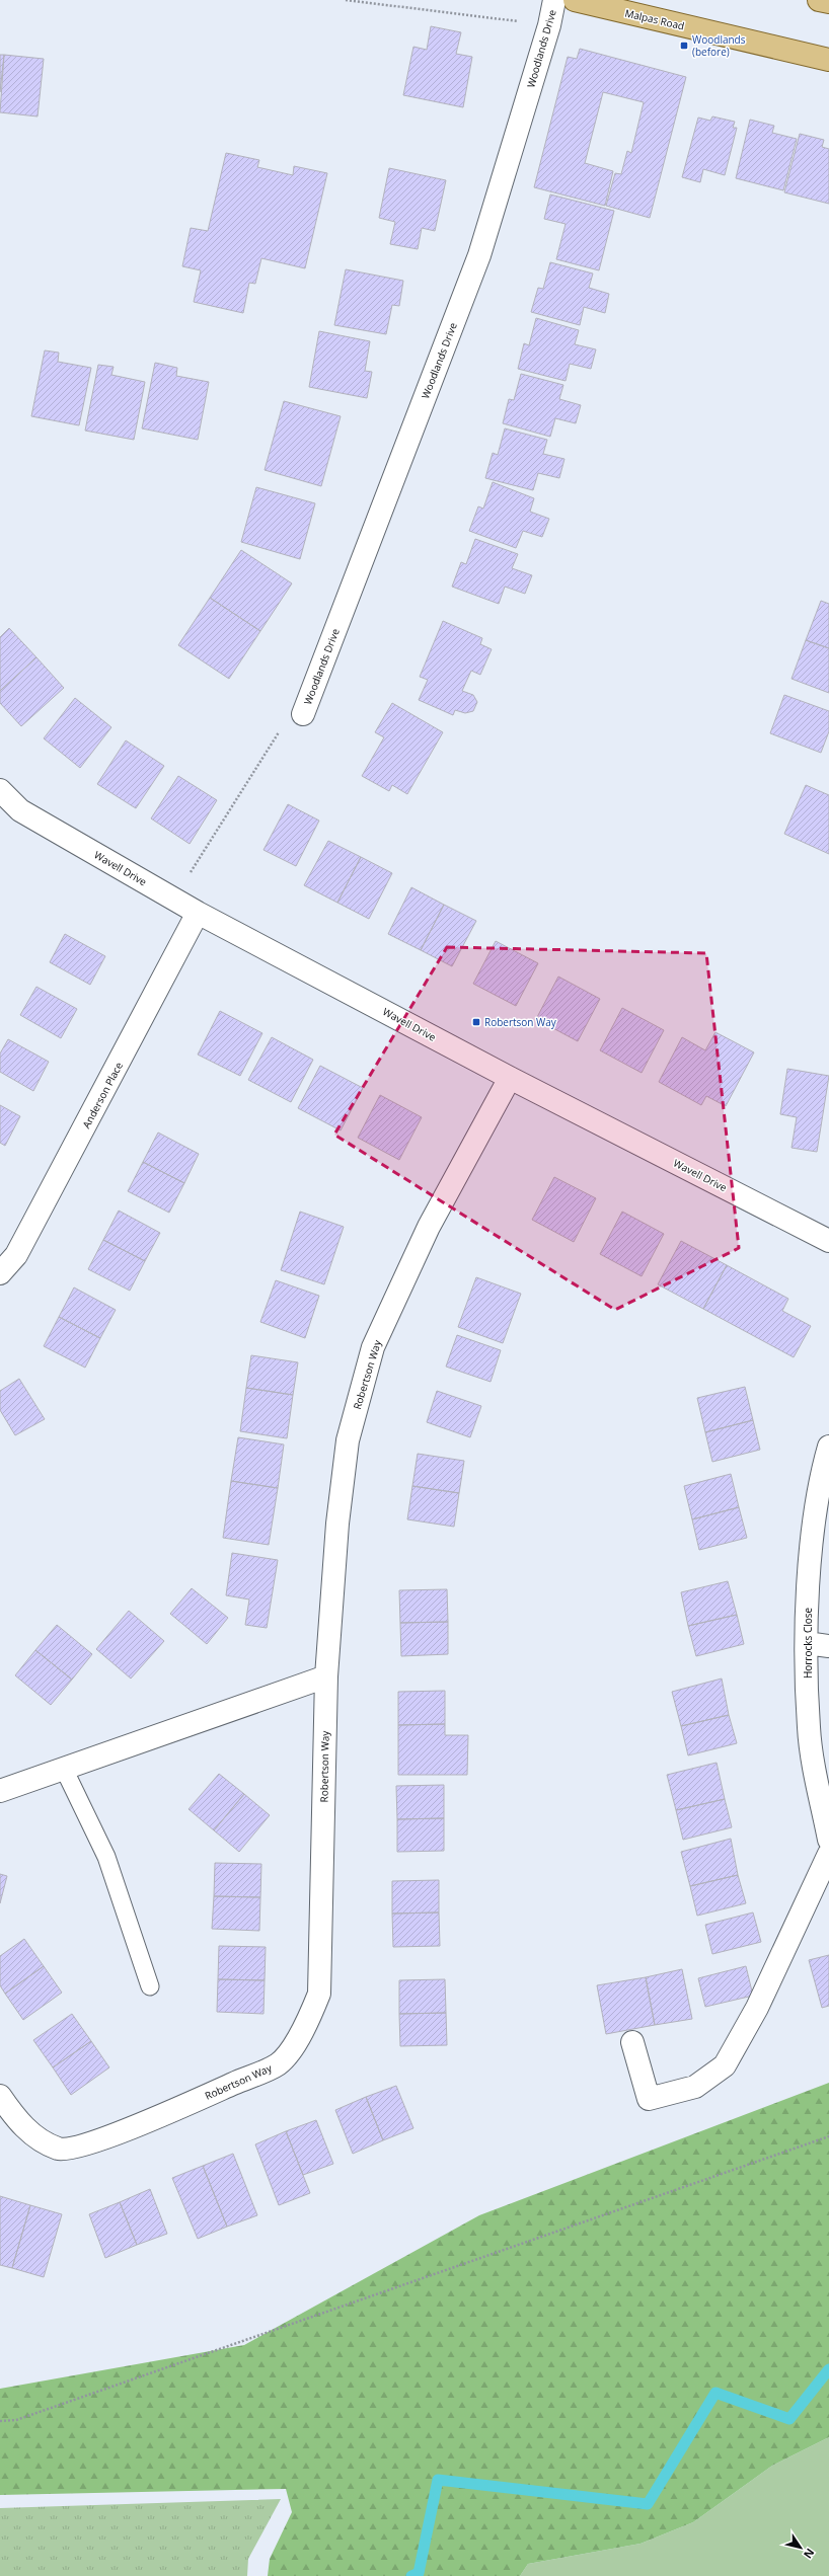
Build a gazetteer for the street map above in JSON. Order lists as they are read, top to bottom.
{
  "streets": {
    "main road": ["Malpas Road"],
    "street": [
      "Woodlands Drive",
      "Wavell Drive",
      "Anderson Place",
      "Robertson Way",
      "Horrocks Close"
    ]
  },
  "crossings": [
    ["Wavell Drive", "Anderson Place"],
    ["Wavell Drive", "Robertson Way"]
  ],
  "places": {
    "transit": ["Woodlands (before)", "Robertson Way"]
  },
  "north": "bottom right"
}
